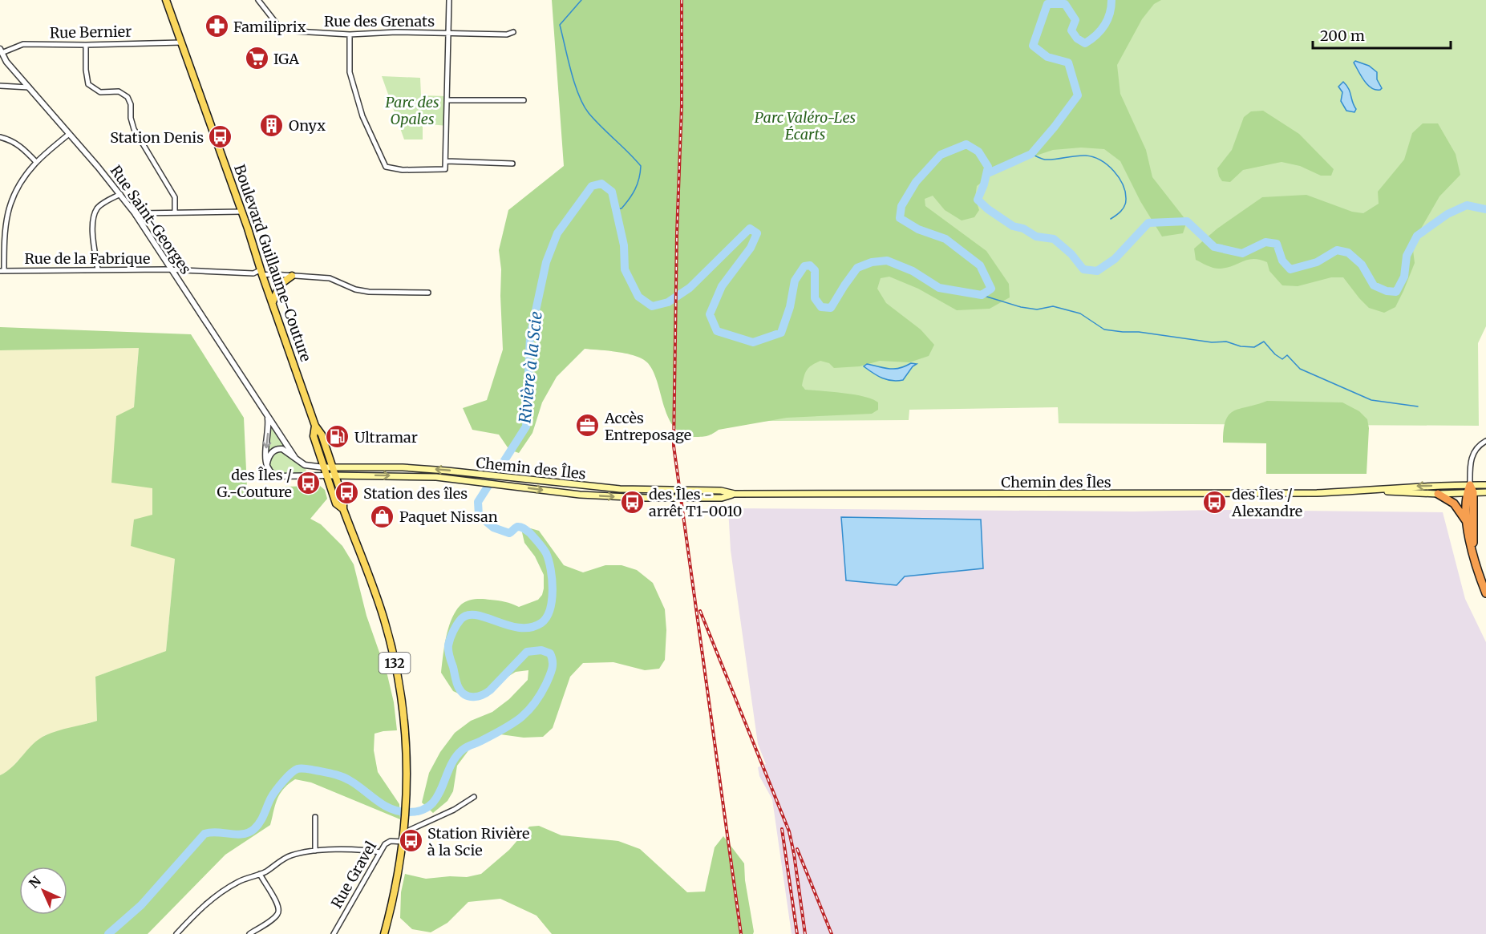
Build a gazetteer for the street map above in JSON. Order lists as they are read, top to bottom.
{
  "streets": {
    "main road": ["Boulevard Guillaume-Couture", "Chemin des Îles", "132"],
    "street": [
      "Rue des Grenats",
      "Rue Bernier",
      "Rue Saint-Georges",
      "Rue de la Fabrique",
      "Rue Gravel"
    ]
  },
  "crossings": [
    ["Rue Bernier", "Rue Saint-Georges"],
    ["Rue Bernier", "Boulevard Guillaume-Couture"],
    ["Rue Saint-Georges", "Rue de la Fabrique"],
    ["Rue de la Fabrique", "Boulevard Guillaume-Couture"],
    ["Boulevard Guillaume-Couture", "Chemin des Îles"],
    ["Boulevard Guillaume-Couture", "Rue Gravel"]
  ],
  "water": ["Rivière à la Scie"],
  "parks": ["Parc des Opales", "Parc Valéro-Les Écarts"],
  "places": {
    "pharmacy": ["Familiprix"],
    "supermarket": ["IGA"],
    "building": ["Onyx"],
    "bus stop": [
      "Station Denis",
      "des Îles / G.-Couture",
      "Station des îles",
      "des Îles - arrêt T1-0010",
      "des Îles / Alexandre",
      "Station Rivière à la Scie"
    ],
    "office": ["Accès Entreposage"],
    "fuel station": ["Ultramar"],
    "shop": ["Paquet Nissan"]
  },
  "scale_bar": "200 m",
  "north": "top left"
}
